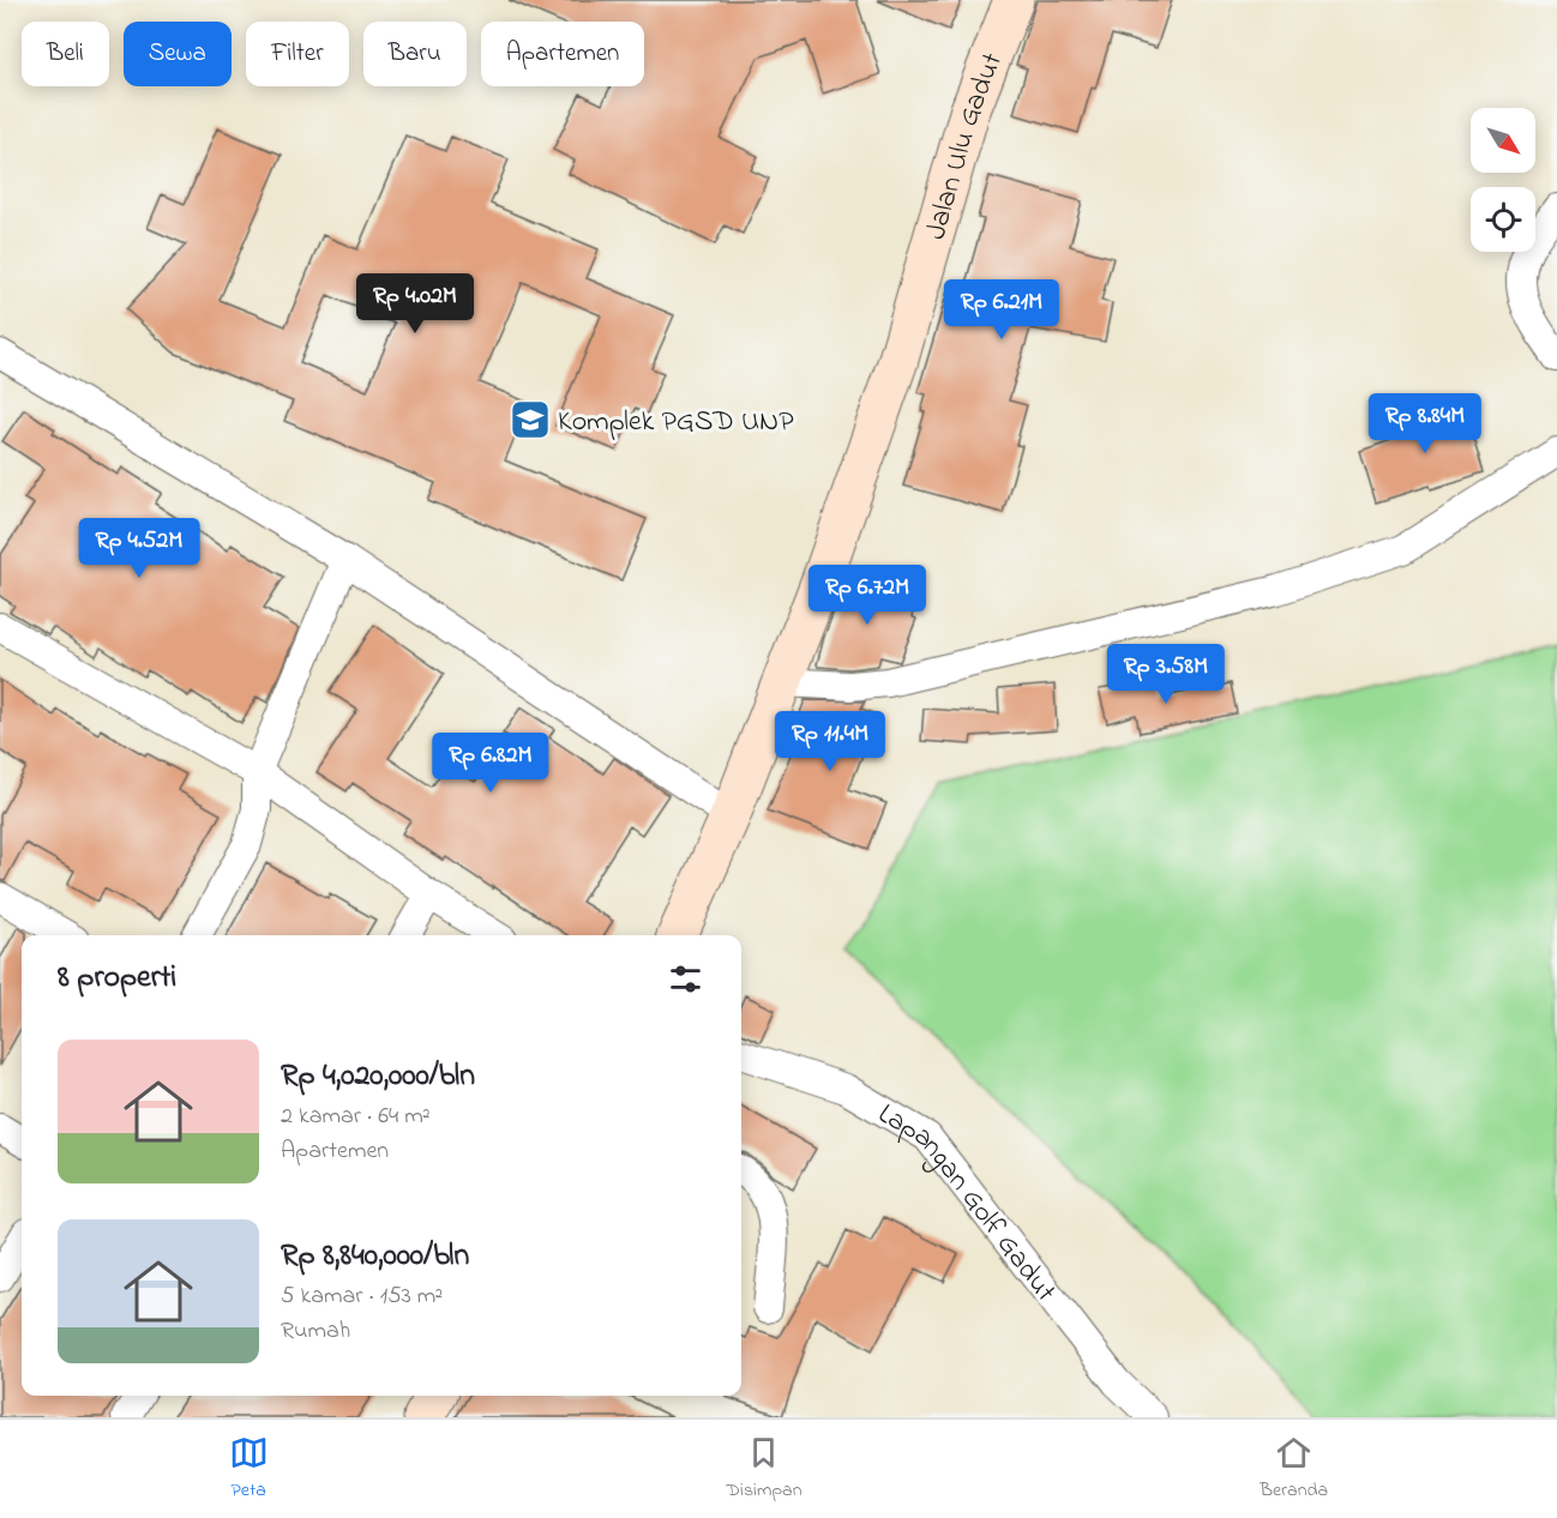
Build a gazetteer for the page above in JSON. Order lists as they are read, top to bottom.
{
  "streets": {
    "street": ["Jalan Ulu Gadut", "Lapangan Golf Gadut"]
  },
  "places": {
    "school or university": ["Komplek PGSD UNP"]
  },
  "north": "bottom right",
  "page": {
    "chip": [
      "Beli",
      "Sewa",
      "Filter",
      "Baru",
      "Apartemen"
    ],
    "price": [
      "Rp 4.02M",
      "Rp 6.21M",
      "Rp 8.84M",
      "Rp 4.52M",
      "Rp 6.72M",
      "Rp 3.58M",
      "Rp 11.4M",
      "Rp 6.82M"
    ],
    "heading": "8 properti",
    "list": [
      {
        "name": "Rp 4,020,000/bln",
        "note": "2 kamar · 64 m² · Apartemen"
      },
      {
        "name": "Rp 8,840,000/bln",
        "note": "5 kamar · 153 m² · Rumah"
      }
    ],
    "tabs": ["Peta", "Disimpan", "Beranda"]
  }
}
